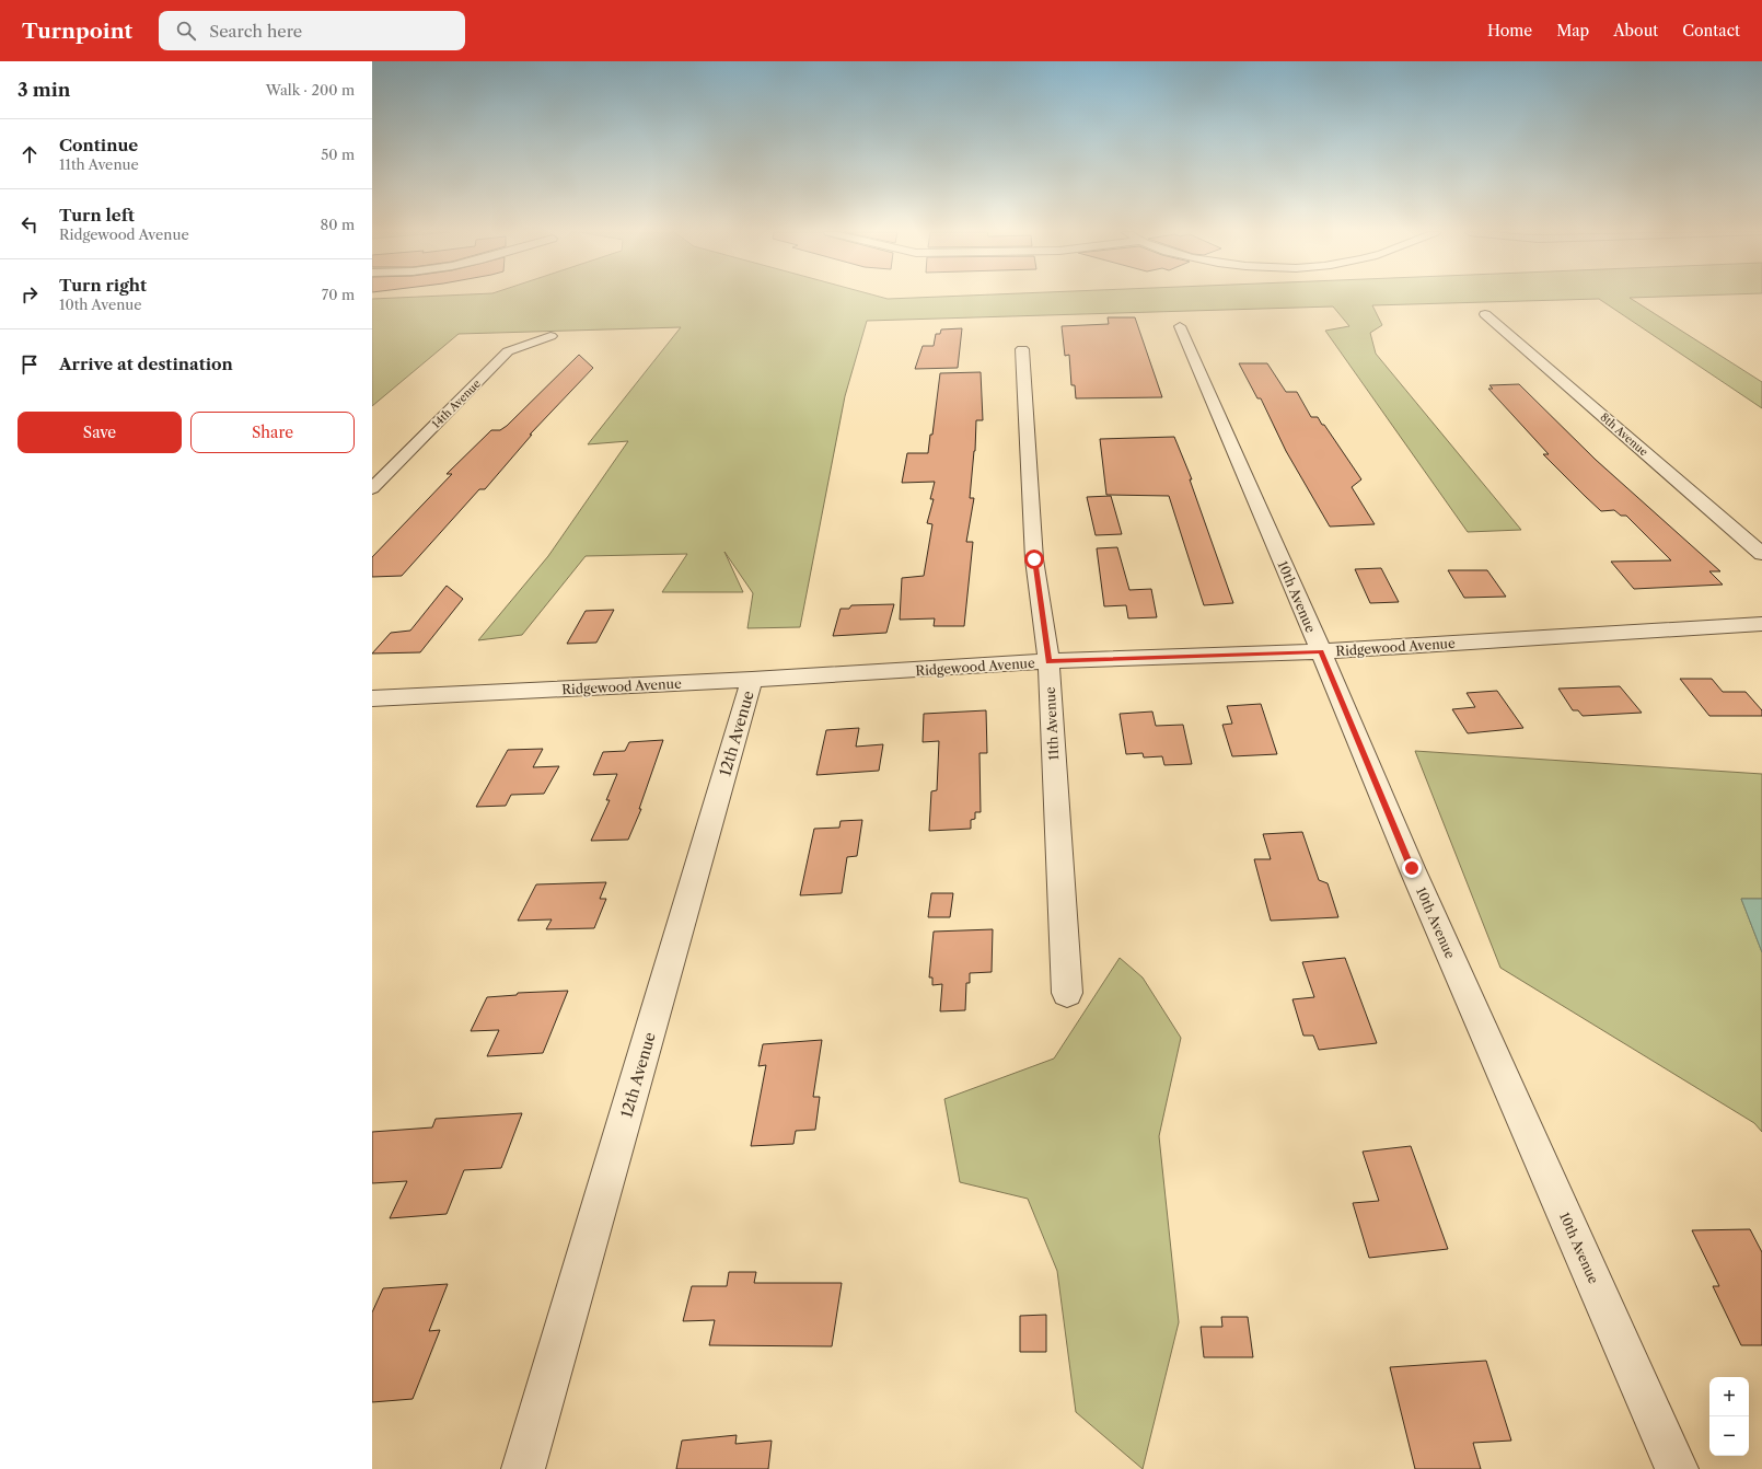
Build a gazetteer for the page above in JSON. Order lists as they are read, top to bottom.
{
  "streets": {
    "street": [
      "14th Avenue",
      "8th Avenue",
      "10th Avenue",
      "Ridgewood Avenue",
      "11th Avenue",
      "12th Avenue"
    ]
  },
  "crossings": [
    ["10th Avenue", "Ridgewood Avenue"],
    ["Ridgewood Avenue", "11th Avenue"],
    ["Ridgewood Avenue", "12th Avenue"]
  ],
  "page": {
    "header": "Turnpoint",
    "search": "Search here",
    "nav": [
      "Home",
      "Map",
      "About",
      "Contact"
    ],
    "heading": ["3 min", "Walk · 200 m"],
    "list": [
      ["Continue", "11th Avenue", "50 m"],
      ["Turn left", "Ridgewood Avenue", "80 m"],
      ["Turn right", "10th Avenue", "70 m"],
      "Arrive at destination"
    ],
    "buttons": ["Save", "Share"],
    "map_buttons": ["+", "−"]
  }
}
